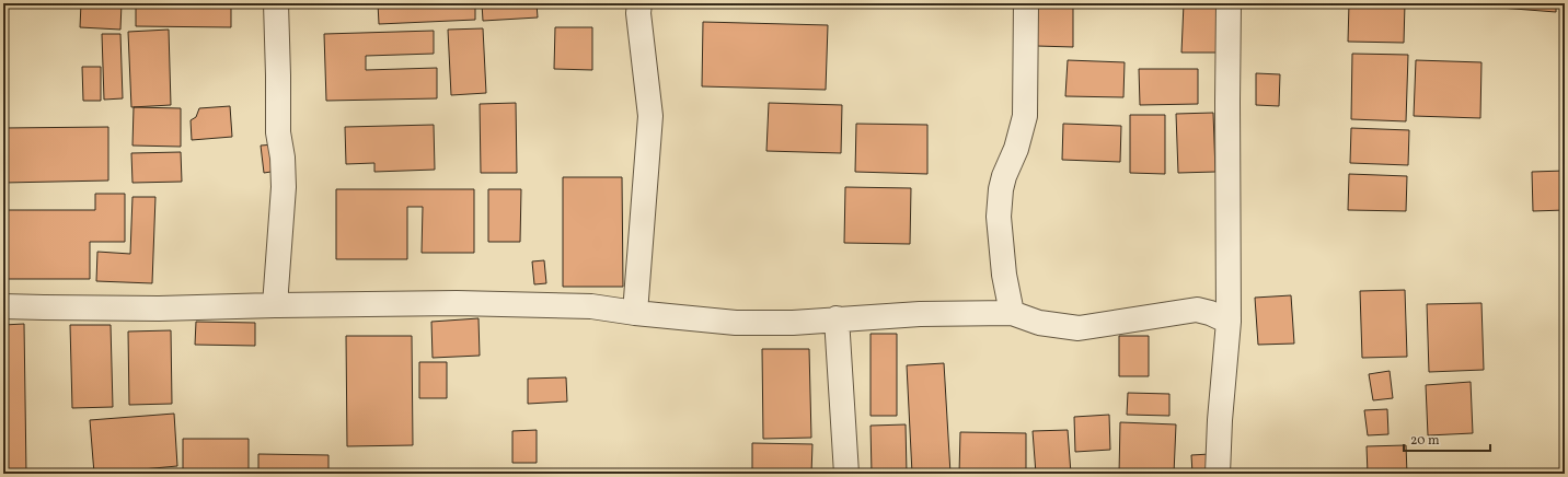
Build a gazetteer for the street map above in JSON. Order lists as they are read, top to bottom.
{
  "scale_bar": "20 m"
}
